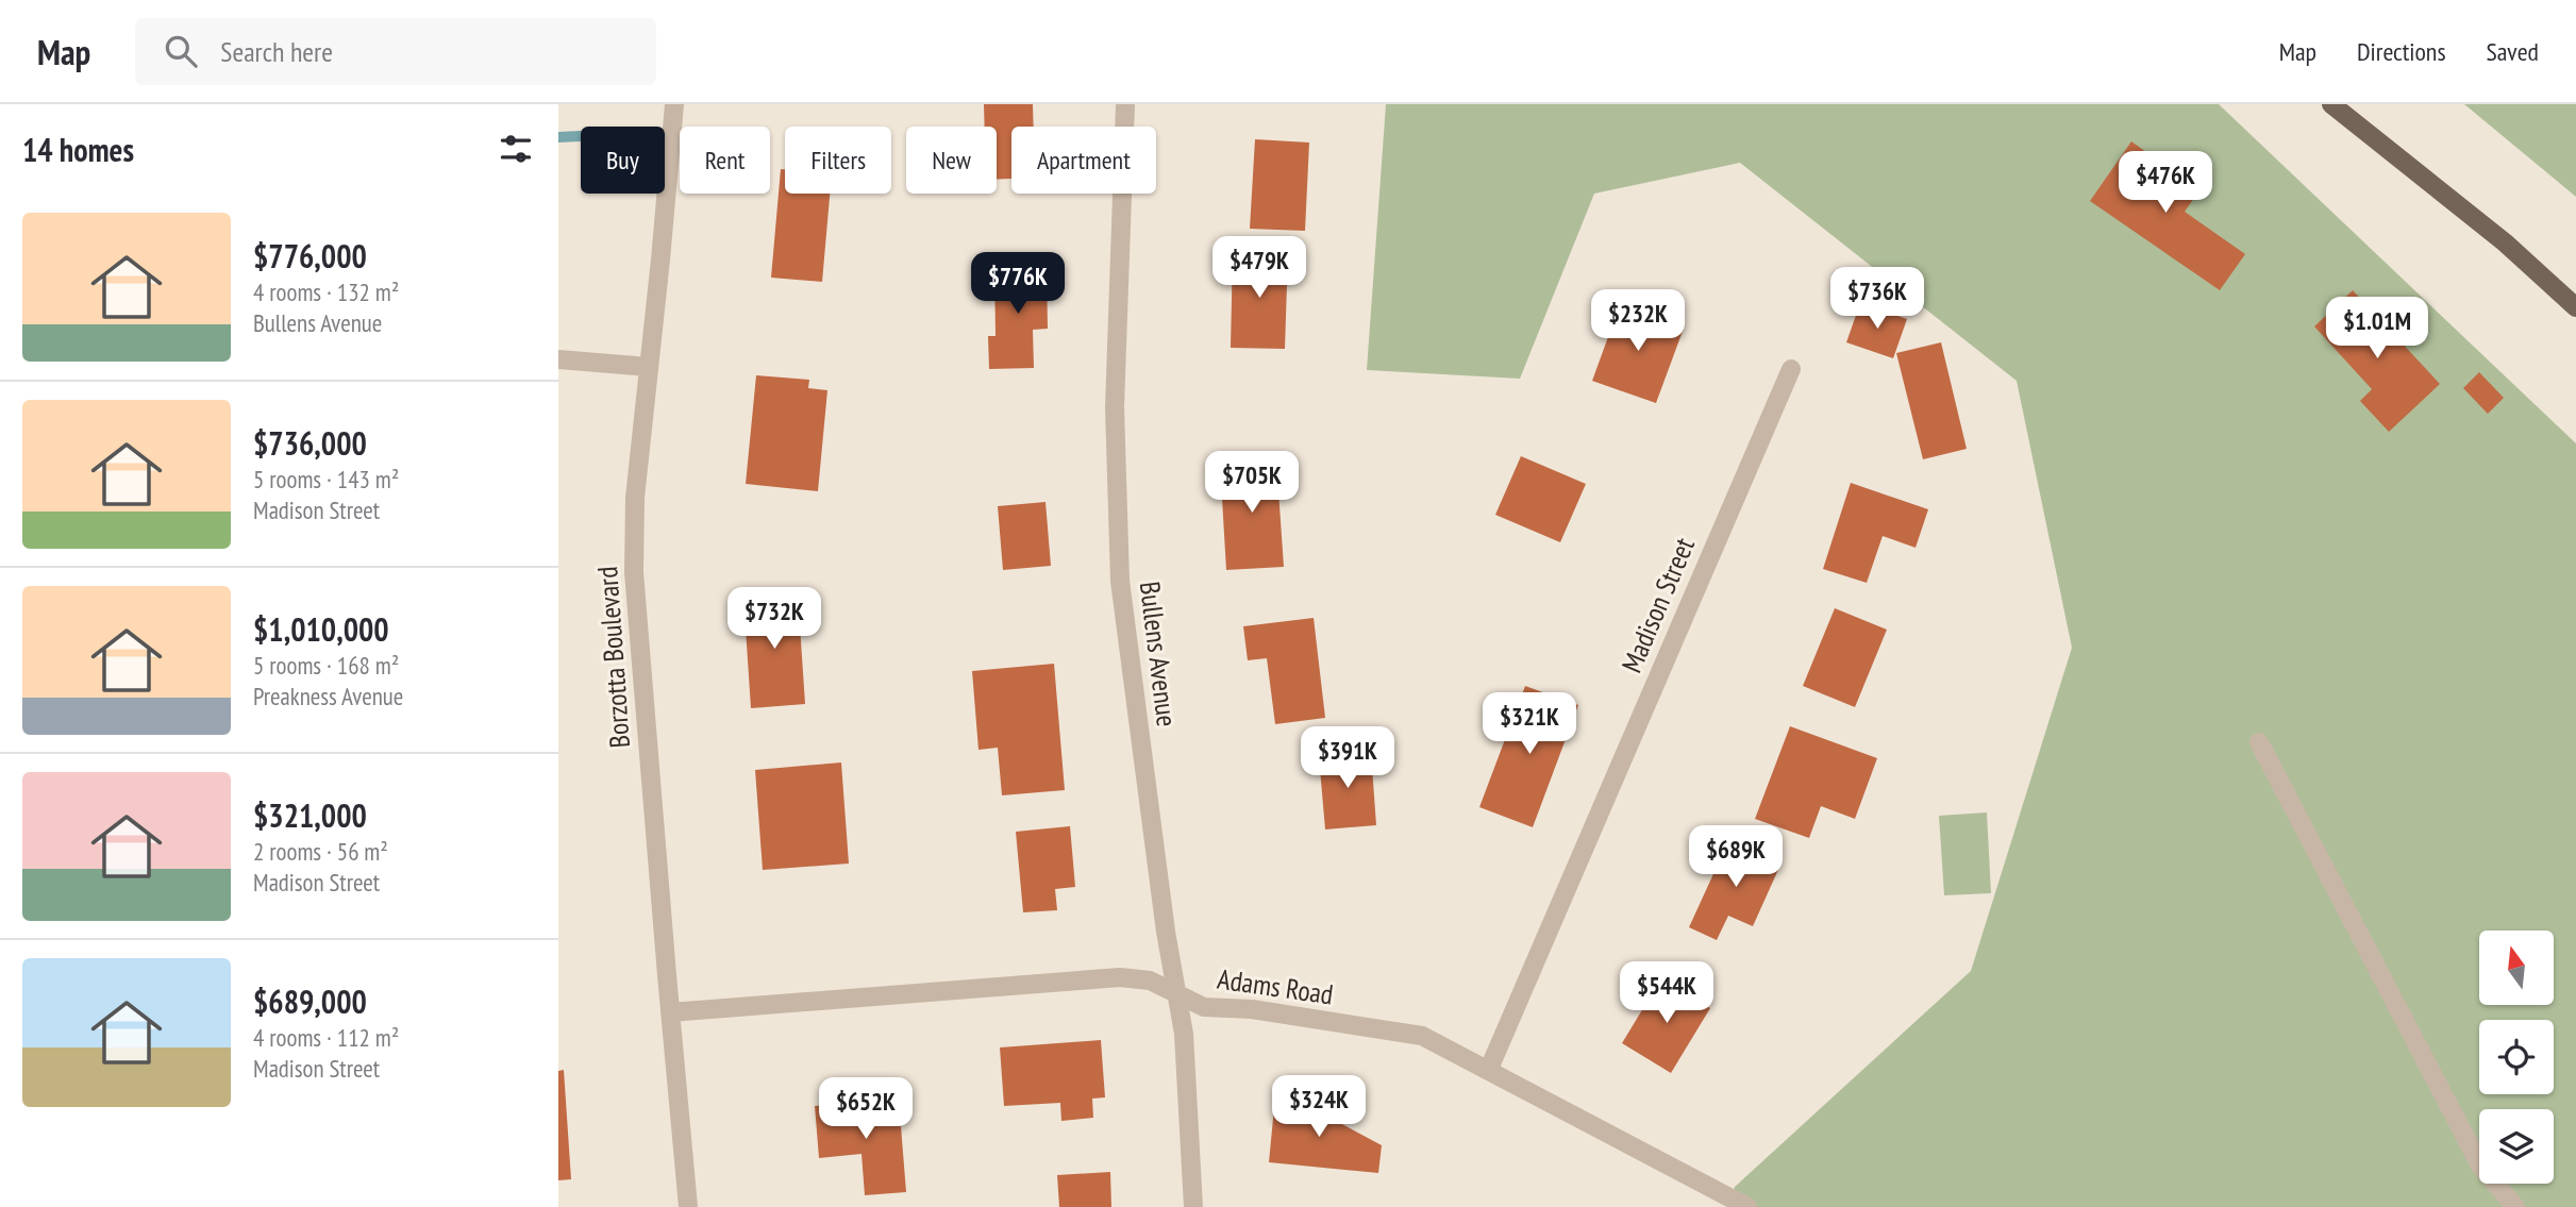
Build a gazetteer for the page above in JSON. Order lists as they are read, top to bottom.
{
  "streets": {
    "street": [
      "Madison Street",
      "Bullens Avenue",
      "Borzotta Boulevard",
      "Adams Road"
    ]
  },
  "crossings": [
    ["Madison Street", "Adams Road"],
    ["Bullens Avenue", "Adams Road"],
    ["Borzotta Boulevard", "Adams Road"]
  ],
  "north": "top",
  "page": {
    "header": "Map",
    "search": "Search here",
    "nav": ["Map", "Directions", "Saved"],
    "heading": "14 homes",
    "chip": [
      "Buy",
      "Rent",
      "Filters",
      "New",
      "Apartment"
    ],
    "price": [
      "$476K",
      "$479K",
      "$776K",
      "$736K",
      "$232K",
      "$1.01M",
      "$705K",
      "$732K",
      "$321K",
      "$391K",
      "$689K",
      "$544K",
      "$324K",
      "$652K"
    ],
    "list": [
      {
        "name": "$776,000",
        "note": "4 rooms · 132 m² · Bullens Avenue"
      },
      {
        "name": "$736,000",
        "note": "5 rooms · 143 m² · Madison Street"
      },
      {
        "name": "$1,010,000",
        "note": "5 rooms · 168 m² · Preakness Avenue"
      },
      {
        "name": "$321,000",
        "note": "2 rooms · 56 m² · Madison Street"
      },
      {
        "name": "$689,000",
        "note": "4 rooms · 112 m² · Madison Street"
      }
    ]
  }
}
